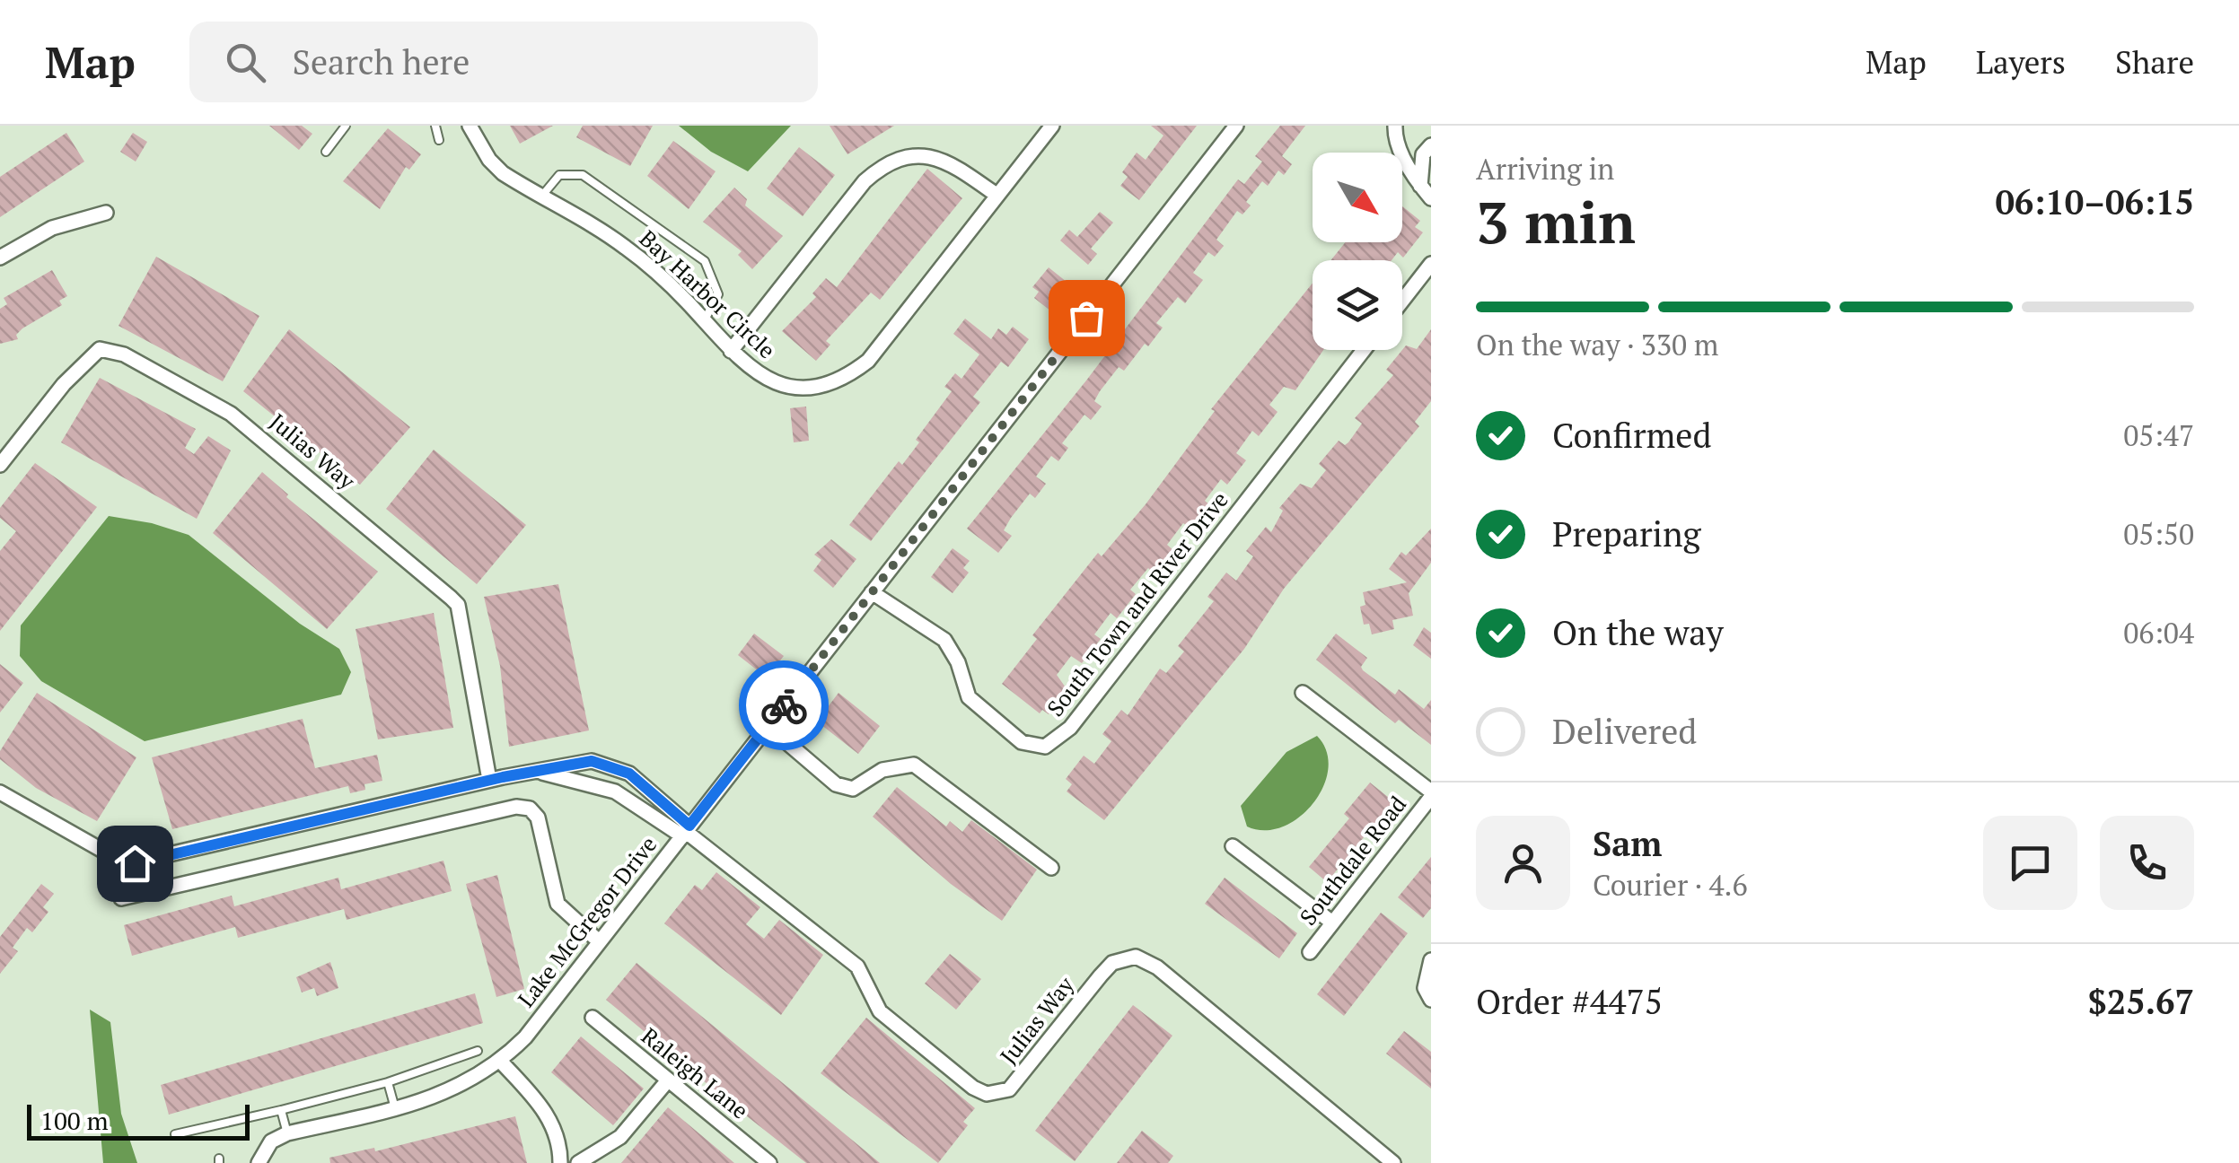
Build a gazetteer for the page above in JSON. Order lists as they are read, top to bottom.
{
  "streets": {
    "street": [
      "Bay Harbor Circle",
      "Julias Way",
      "South Town and River Drive",
      "Southdale Road",
      "Lake McGregor Drive",
      "Raleigh Lane"
    ]
  },
  "crossings": [
    ["Julias Way", "Lake McGregor Drive"],
    ["South Town and River Drive", "Lake McGregor Drive"]
  ],
  "scale_bar": "100 m",
  "north": "bottom right",
  "page": {
    "header": "Map",
    "search": "Search here",
    "nav": ["Map", "Layers", "Share"],
    "heading": ["3 min", "Arriving in", "06:10–06:15"],
    "panel": [
      "Sam",
      "Courier · 4.6",
      "Order #4475",
      "$25.67"
    ],
    "bar": "On the way · 330 m",
    "list": [
      ["Confirmed", "05:47"],
      ["Preparing", "05:50"],
      ["On the way", "06:04"],
      "Delivered"
    ],
    "scale": "100 m"
  }
}
